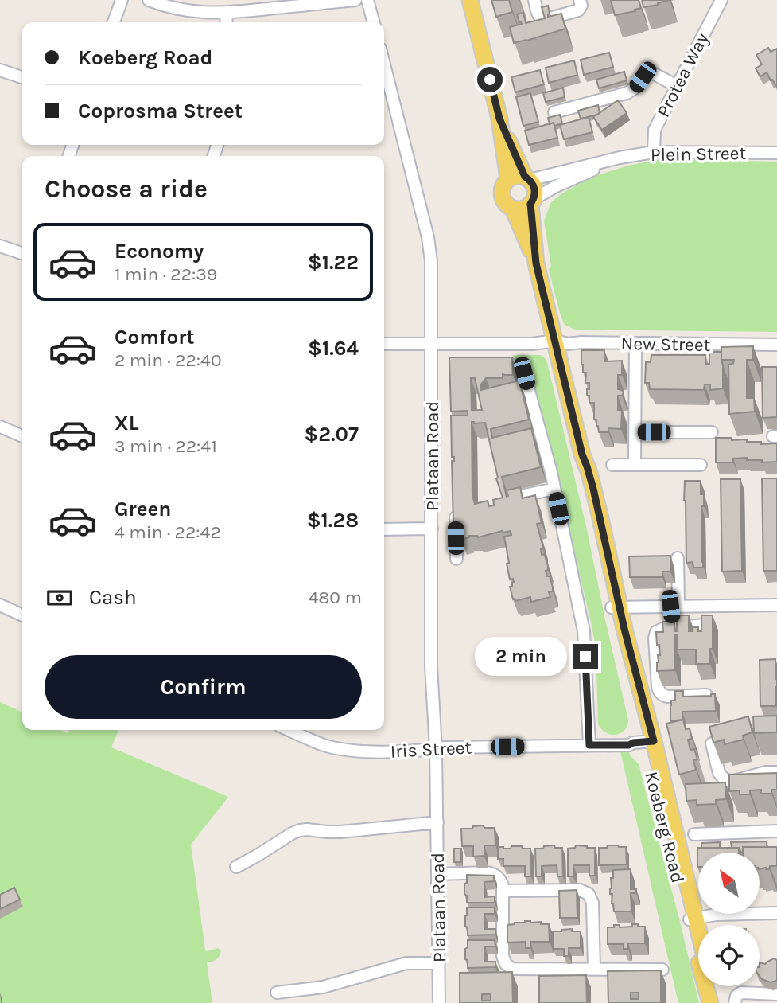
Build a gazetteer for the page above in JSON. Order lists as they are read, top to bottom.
{
  "streets": {
    "main road": ["Koeberg Road"],
    "street": [
      "Protea Way",
      "Plein Street",
      "New Street",
      "Plataan Road",
      "Iris Street"
    ]
  },
  "crossings": [
    ["Protea Way", "Plein Street"],
    ["Plein Street", "Koeberg Road"],
    ["New Street", "Plataan Road"],
    ["New Street", "Koeberg Road"],
    ["Plataan Road", "Iris Street"],
    ["Iris Street", "Koeberg Road"]
  ],
  "north": "top left",
  "page": {
    "banner": ["Koeberg Road", "Coprosma Street"],
    "heading": "Choose a ride",
    "list": [
      {
        "name": "Economy",
        "note": "1 min · 22:39",
        "value": "$1.22"
      },
      {
        "name": "Comfort",
        "note": "2 min · 22:40",
        "value": "$1.64"
      },
      {
        "name": "XL",
        "note": "3 min · 22:41",
        "value": "$2.07"
      },
      {
        "name": "Green",
        "note": "4 min · 22:42",
        "value": "$1.28"
      }
    ],
    "pay": ["Cash", "480 m"],
    "bubble": "2 min",
    "buttons": "Confirm"
  }
}
